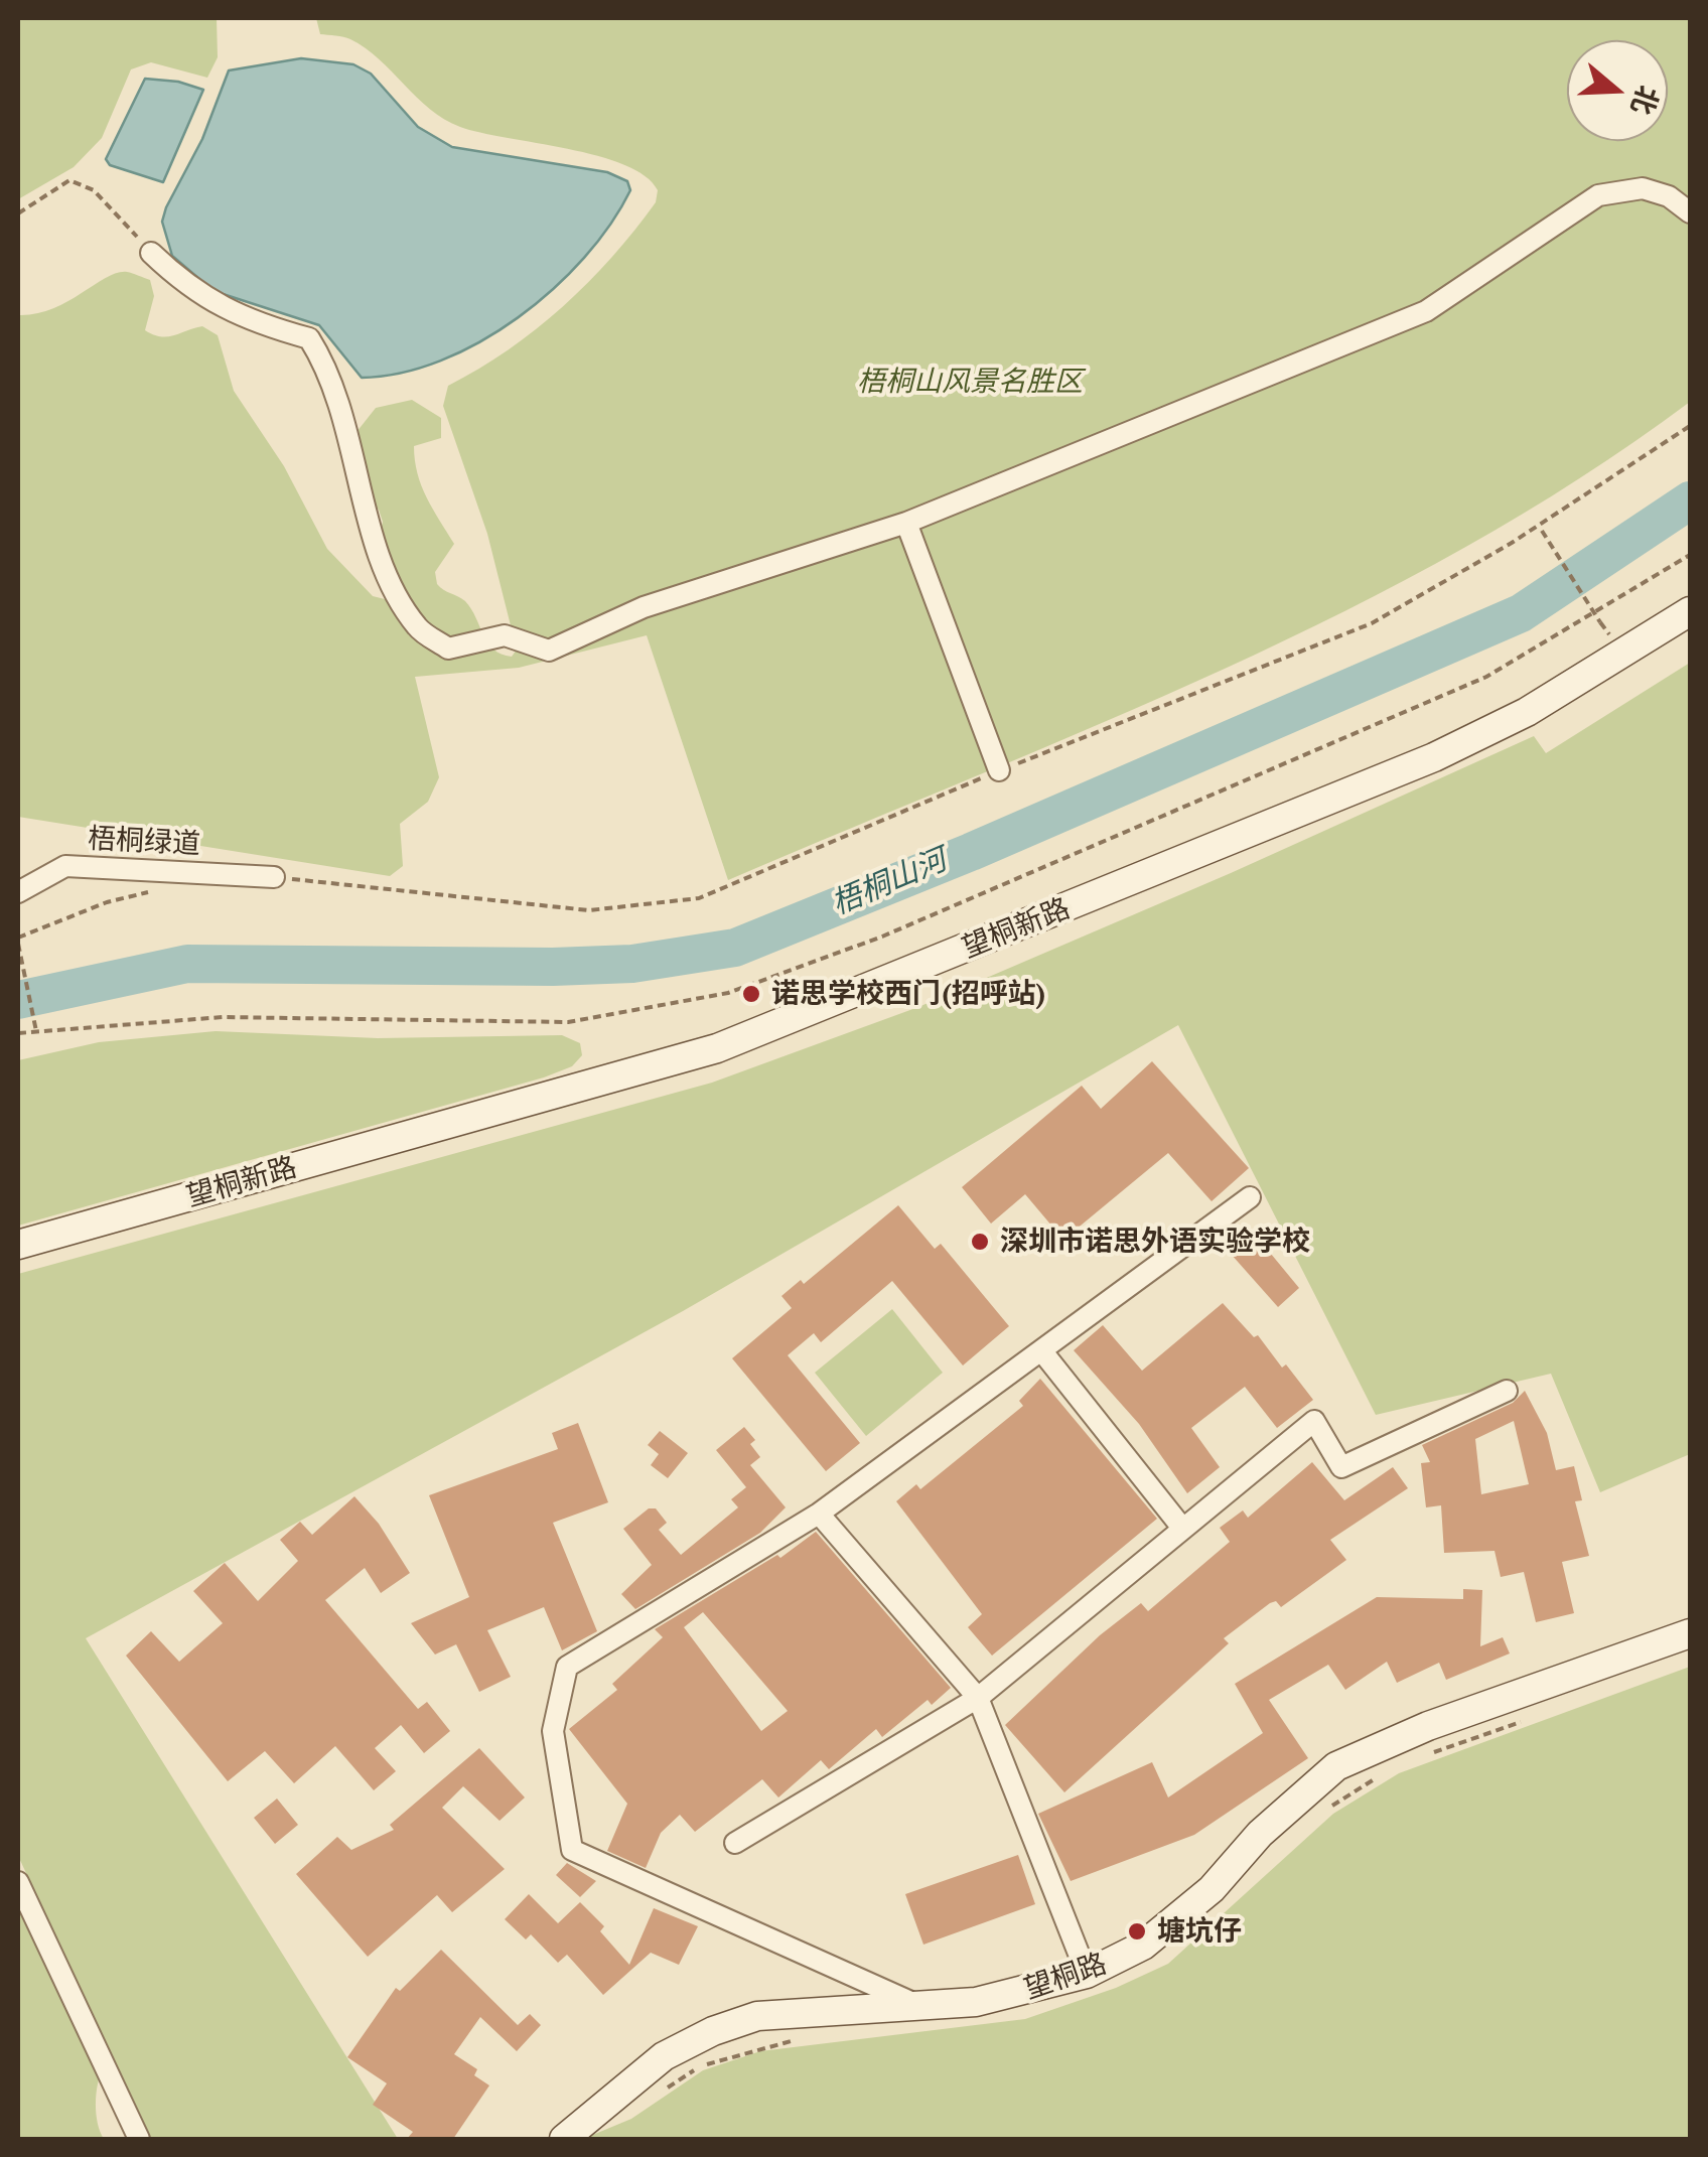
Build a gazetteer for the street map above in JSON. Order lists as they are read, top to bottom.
{
  "streets": {
    "street": ["梧桐绿道", "望桐新路", "望桐路"]
  },
  "water": ["梧桐山河"],
  "parks": ["梧桐山风景名胜区"],
  "places": ["诺思学校西门(招呼站)", "深圳市诺思外语实验学校", "塘坑仔"],
  "north": "right"
}
